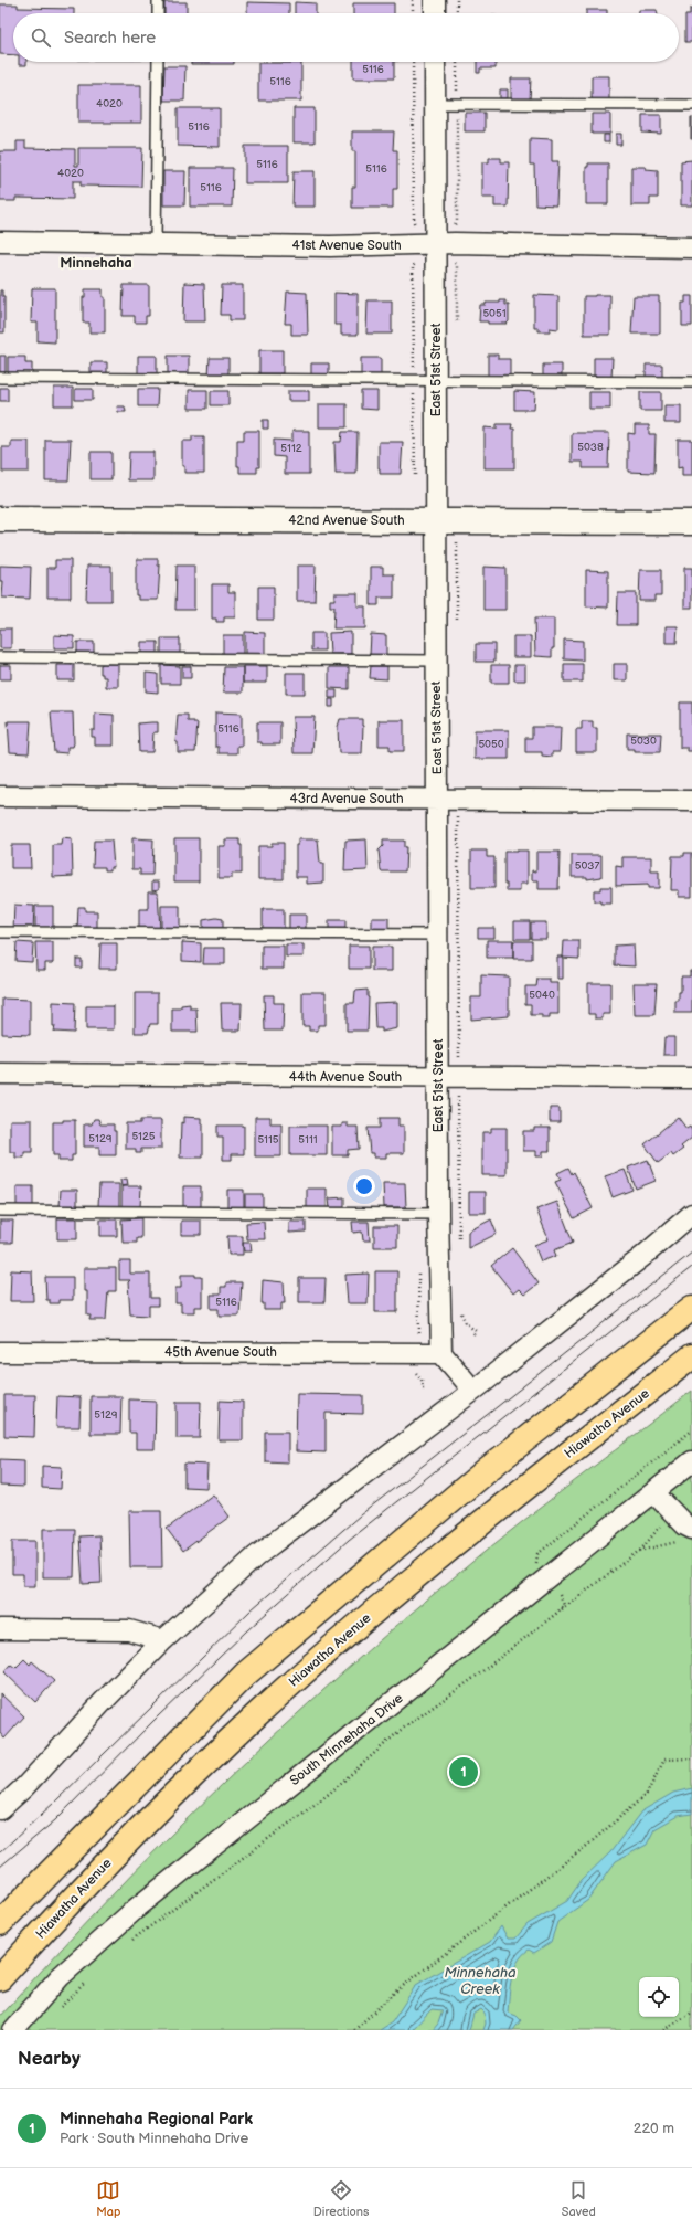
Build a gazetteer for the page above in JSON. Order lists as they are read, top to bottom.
{
  "streets": {
    "highway": ["Hiawatha Avenue"],
    "street": [
      "41st Avenue South",
      "East 51st Street",
      "42nd Avenue South",
      "43rd Avenue South",
      "44th Avenue South",
      "45th Avenue South",
      "South Minnehaha Drive"
    ]
  },
  "crossings": [
    ["41st Avenue South", "East 51st Street"],
    ["East 51st Street", "42nd Avenue South"],
    ["East 51st Street", "43rd Avenue South"],
    ["East 51st Street", "44th Avenue South"],
    ["East 51st Street", "45th Avenue South"]
  ],
  "districts": ["Minnehaha"],
  "water": ["Minnehaha Creek"],
  "house_numbers": [
    "5116",
    "5116",
    "4020",
    "5116",
    "5116",
    "5116",
    "4020",
    "5116",
    "5051",
    "5038",
    "5112",
    "5116",
    "5030",
    "5050",
    "5037",
    "5040",
    "5125",
    "5129",
    "5115",
    "5111",
    "5116",
    "5129"
  ],
  "page": {
    "search": "Search here",
    "pins": "1",
    "heading": "Nearby",
    "list": [
      {
        "mark": "1",
        "name": "Minnehaha Regional Park",
        "note": "Park · South Minnehaha Drive",
        "value": "220 m"
      }
    ],
    "nav": ["Map", "Directions", "Saved"]
  }
}
